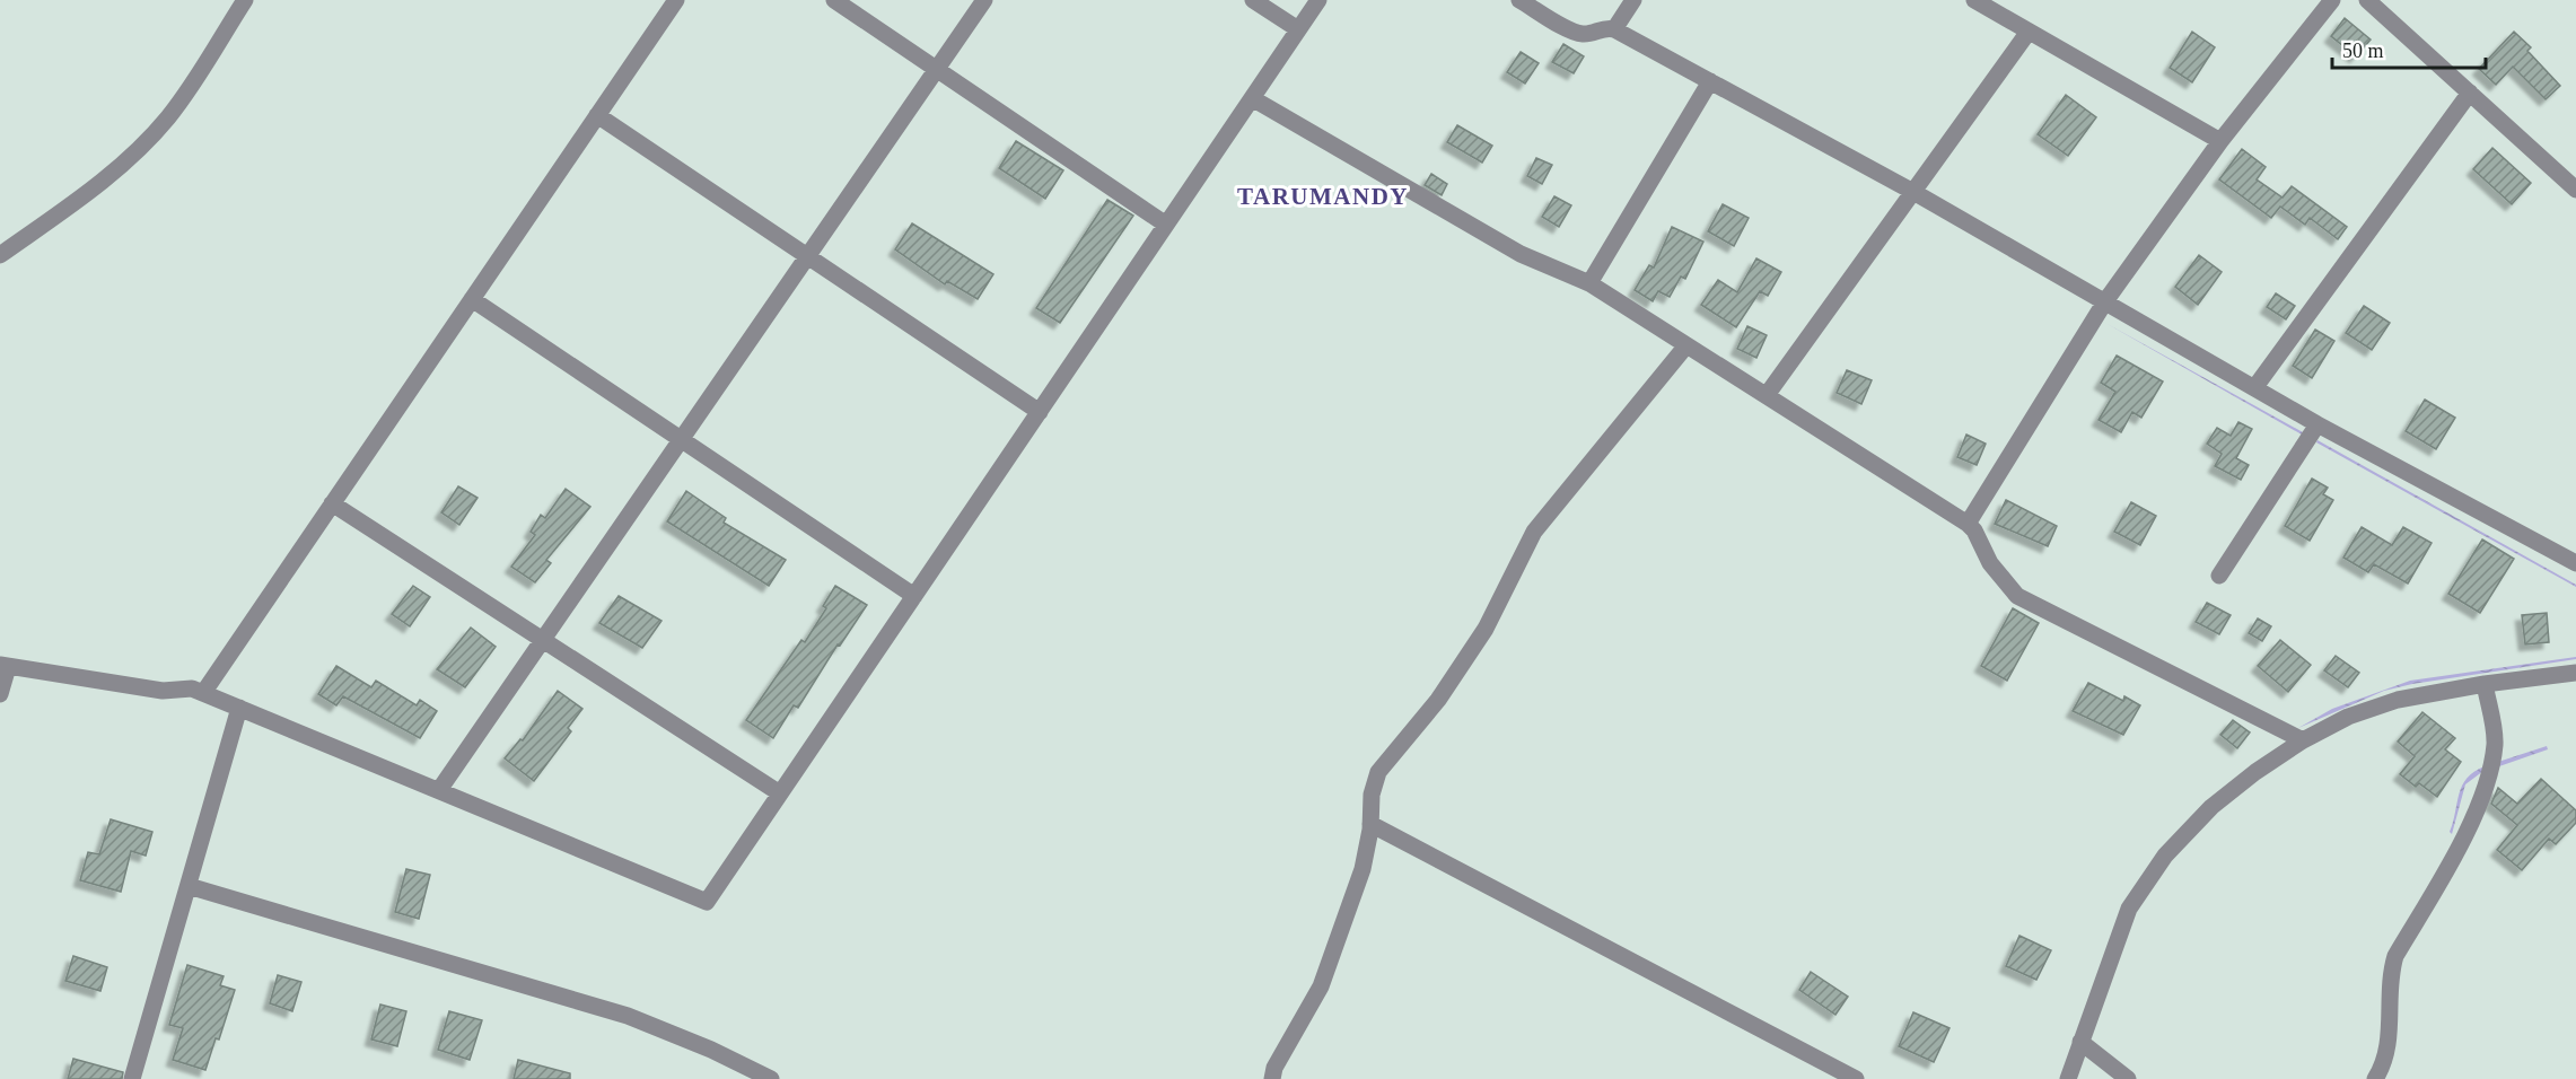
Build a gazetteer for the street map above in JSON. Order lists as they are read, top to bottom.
{
  "districts": ["TARUMANDY"],
  "scale_bar": "50 m"
}
